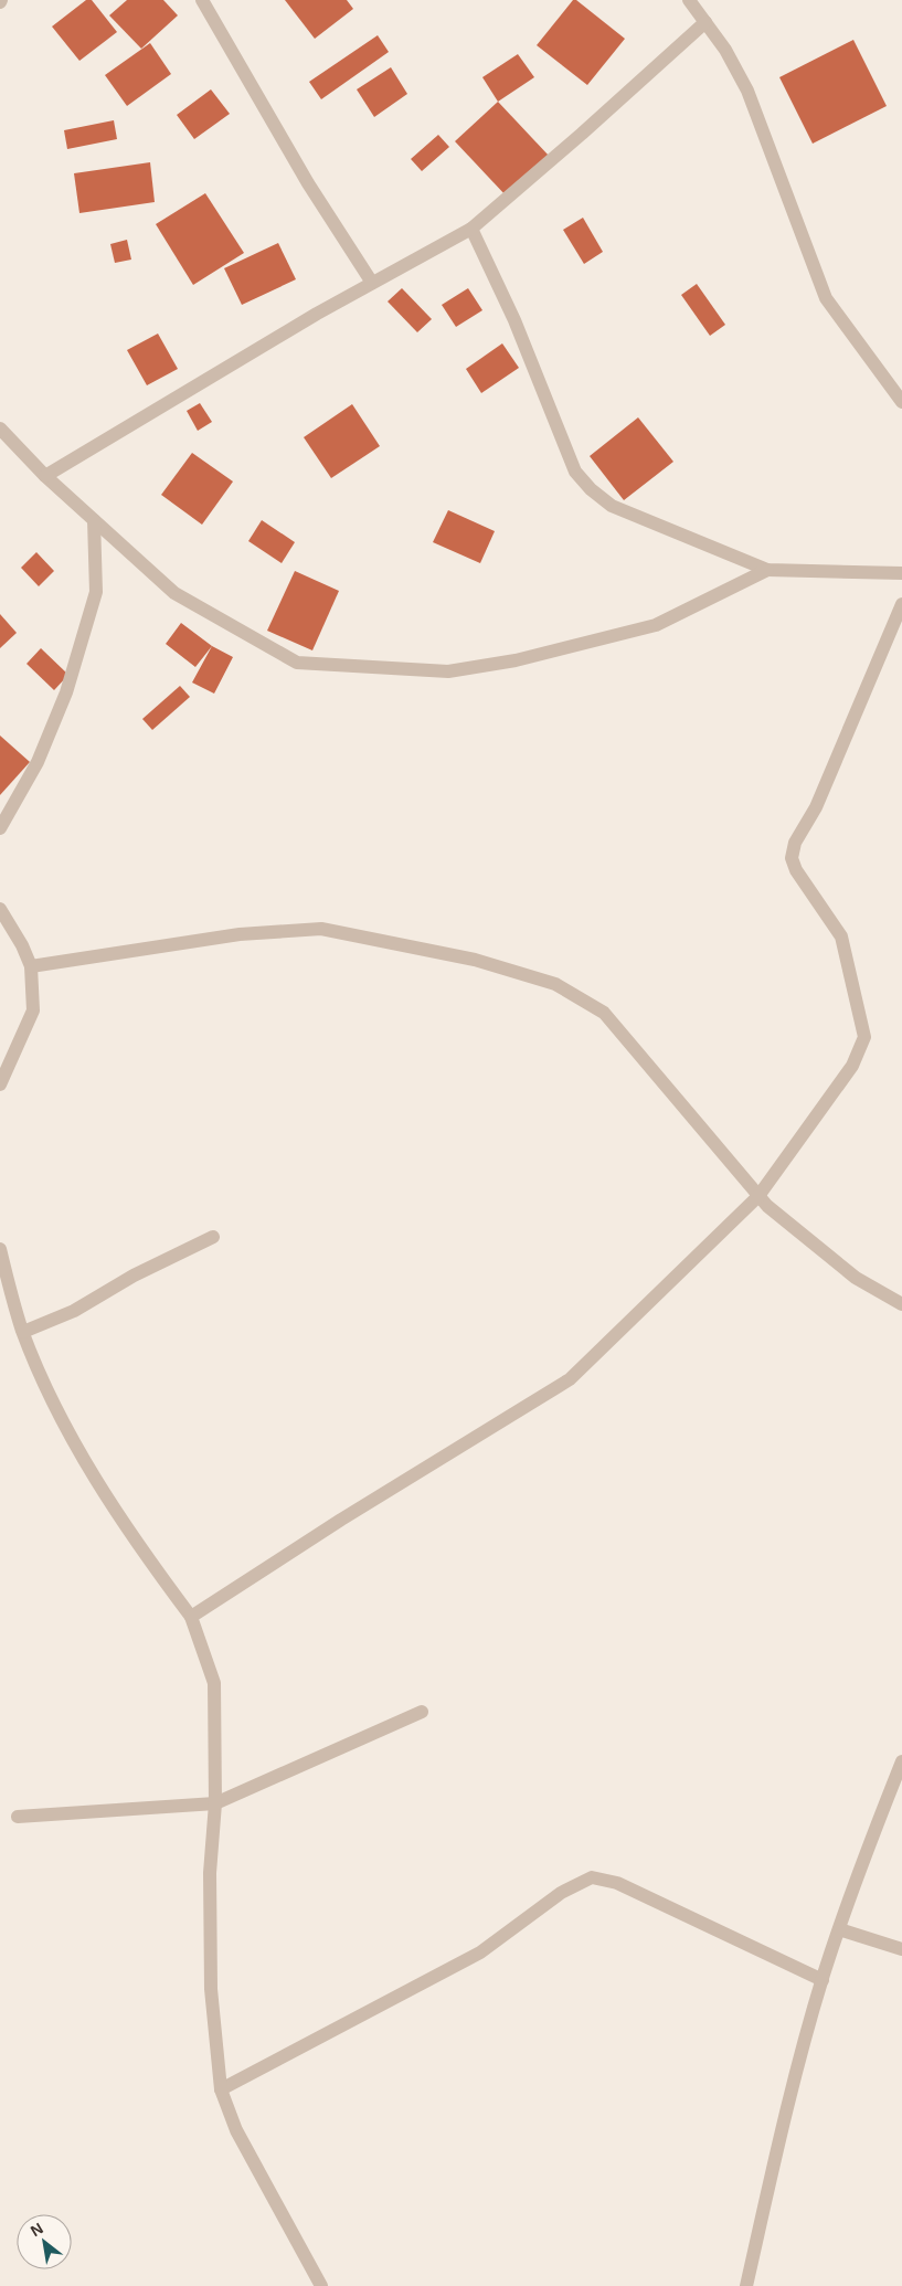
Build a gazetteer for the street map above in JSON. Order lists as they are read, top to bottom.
{
  "north": "top left"
}
